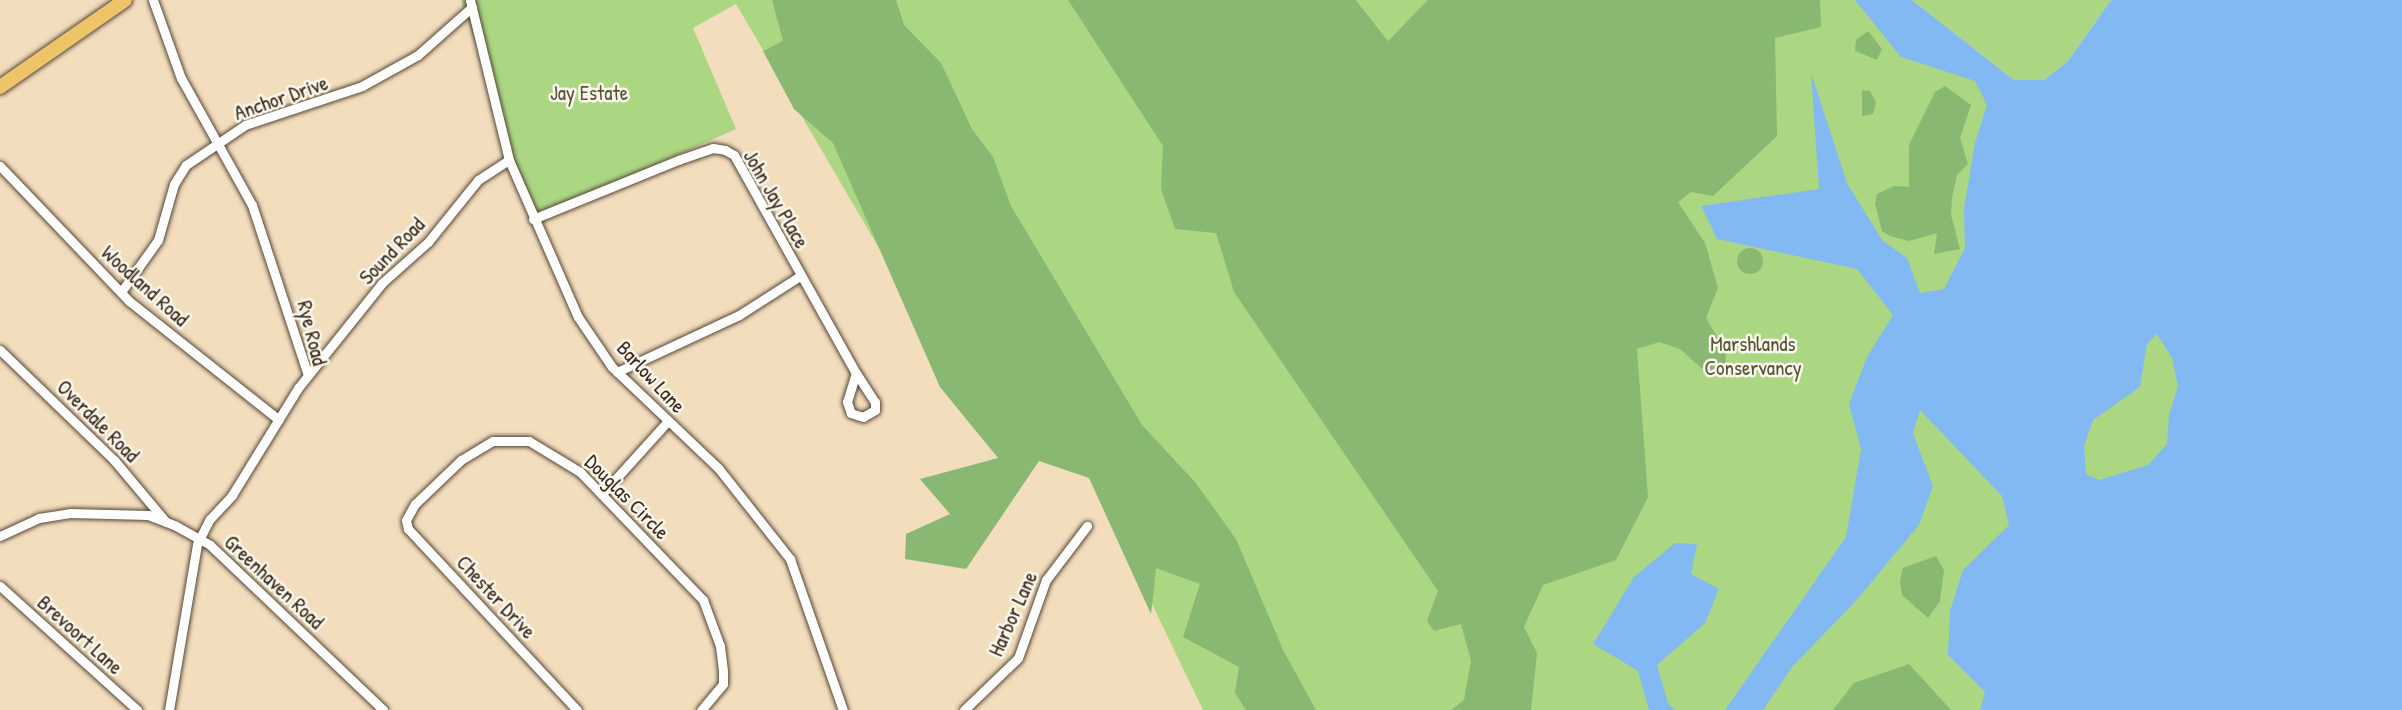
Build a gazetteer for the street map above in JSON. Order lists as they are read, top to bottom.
{
  "streets": {
    "street": [
      "Anchor Drive",
      "John Jay Place",
      "Sound Road",
      "Woodland Road",
      "Rye Road",
      "Barlow Lane",
      "Overdale Road",
      "Douglas Circle",
      "Greenhaven Road",
      "Chester Drive",
      "Harbor Lane",
      "Brevoort Lane"
    ]
  },
  "crossings": [
    ["Anchor Drive", "Woodland Road"],
    ["Anchor Drive", "Rye Road"],
    ["Anchor Drive", "Barlow Lane"],
    ["John Jay Place", "Barlow Lane"],
    ["Sound Road", "Rye Road"],
    ["Sound Road", "Barlow Lane"],
    ["Woodland Road", "Rye Road"],
    ["Rye Road", "Greenhaven Road"],
    ["Overdale Road", "Greenhaven Road"],
    ["Douglas Circle", "Chester Drive"]
  ],
  "parks": ["Jay Estate", "Marshlands Conservancy"]
}
